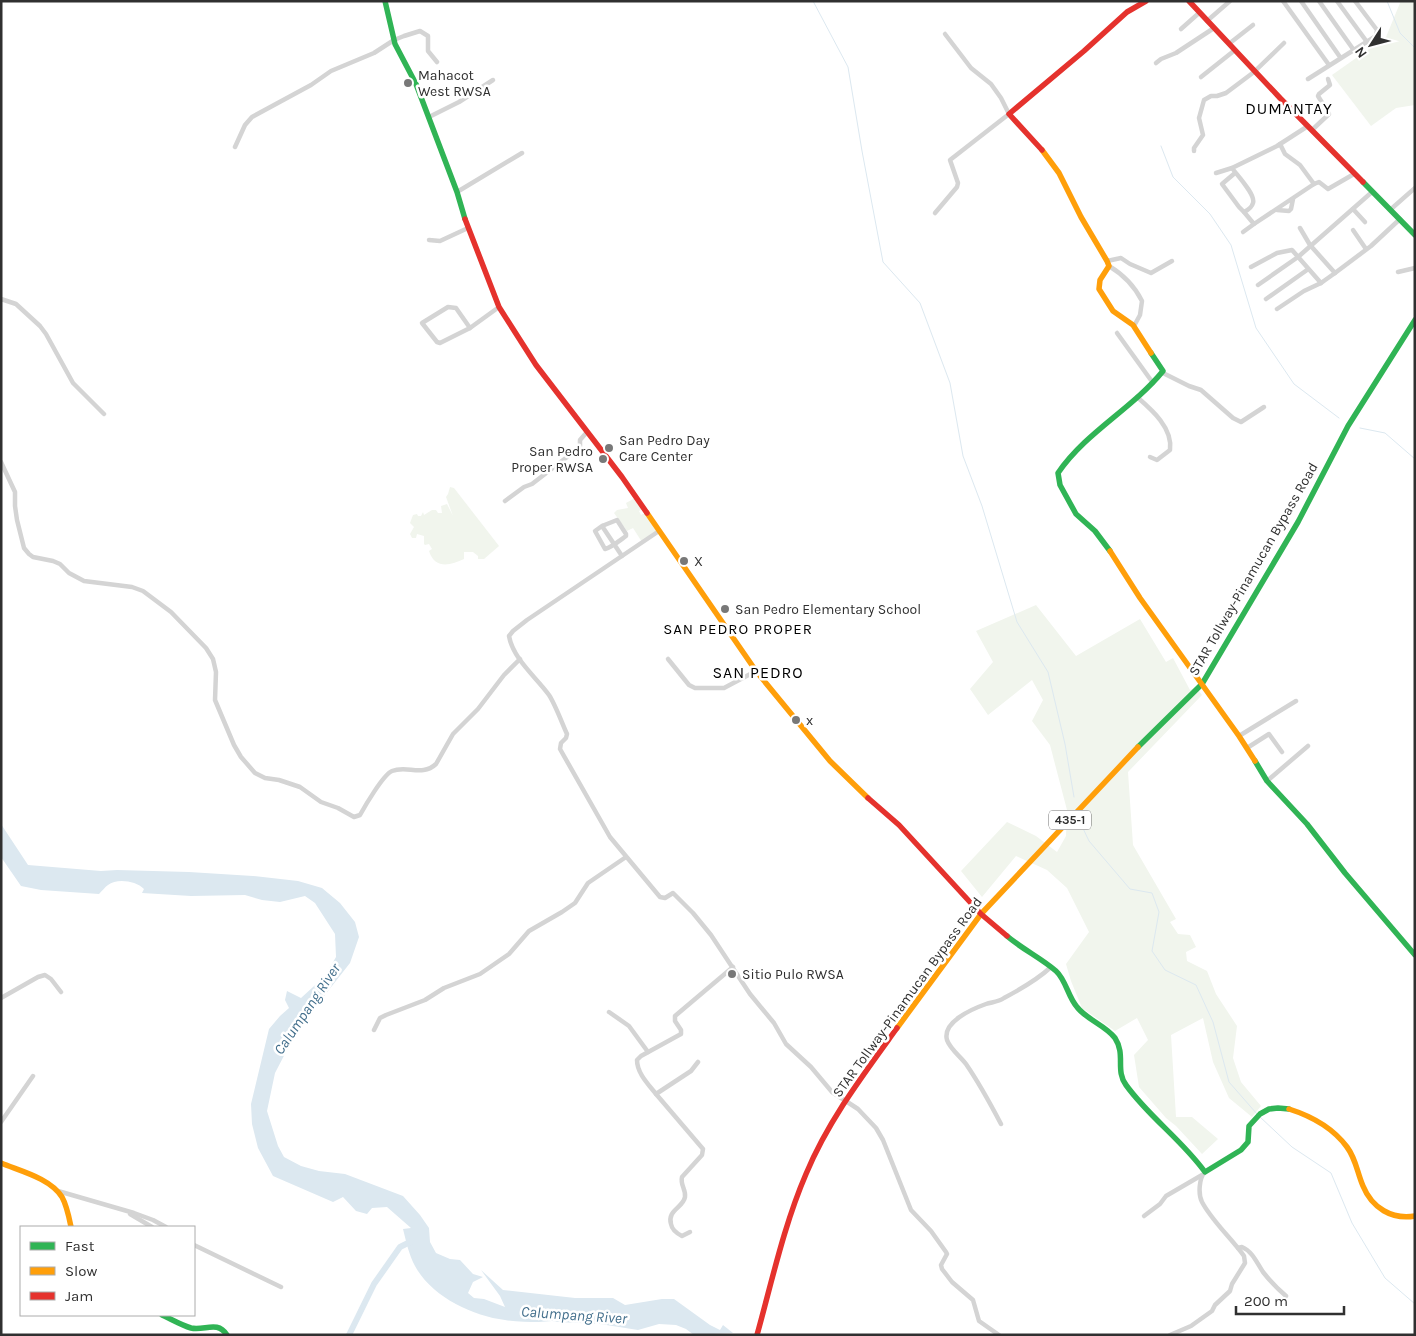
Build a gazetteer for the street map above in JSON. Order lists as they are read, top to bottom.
{
  "streets": {
    "street": ["STAR Tollway-Pinamucan Bypass Road", "435-1"]
  },
  "districts": ["DUMANTAY", "SAN PEDRO PROPER", "SAN PEDRO"],
  "water": ["Calumpang River"],
  "places": [
    "Mahacot West RWSA",
    "San Pedro Day Care Center",
    "San Pedro Proper RWSA",
    "X",
    "San Pedro Elementary School",
    "x",
    "Sitio Pulo RWSA"
  ],
  "legend": ["Fast", "Slow", "Jam"],
  "scale_bar": "200 m",
  "north": "bottom left"
}
